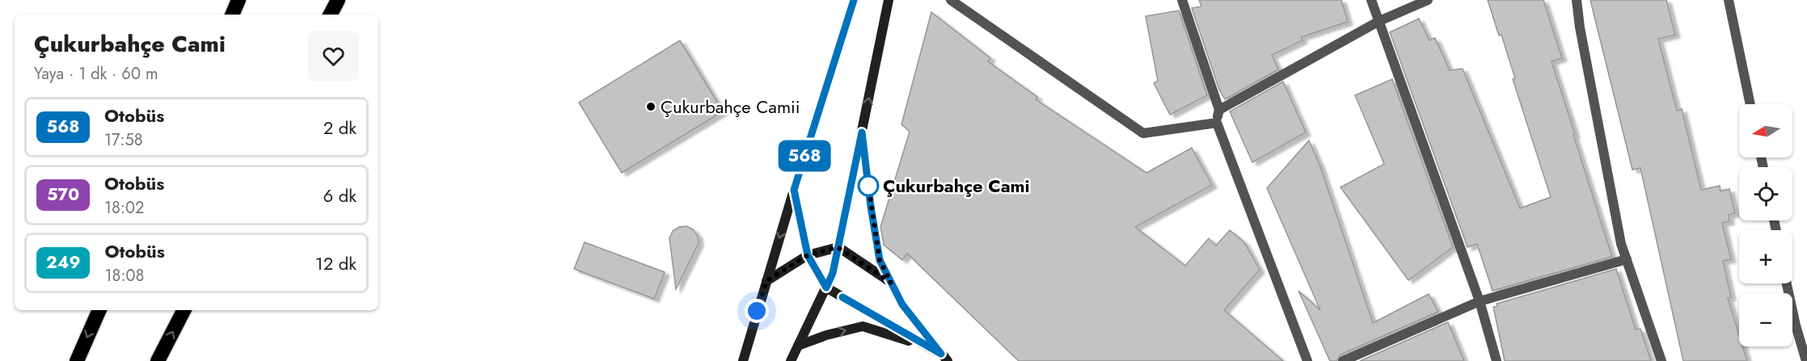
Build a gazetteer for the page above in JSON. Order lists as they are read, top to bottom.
{
  "places": ["Çukurbahçe Camii", "Çukurbahçe Cami"],
  "lines": ["bus line 568"],
  "north": "left",
  "page": {
    "on_map": "568",
    "heading": ["Çukurbahçe Cami", "Yaya · 1 dk · 60 m"],
    "list": [
      {
        "mark": "568",
        "name": "Otobüs",
        "note": "17:58",
        "value": "2 dk"
      },
      {
        "mark": "570",
        "name": "Otobüs",
        "note": "18:02",
        "value": "6 dk"
      },
      {
        "mark": "249",
        "name": "Otobüs",
        "note": "18:08",
        "value": "12 dk"
      }
    ],
    "map_buttons": ["+", "−"]
  }
}
